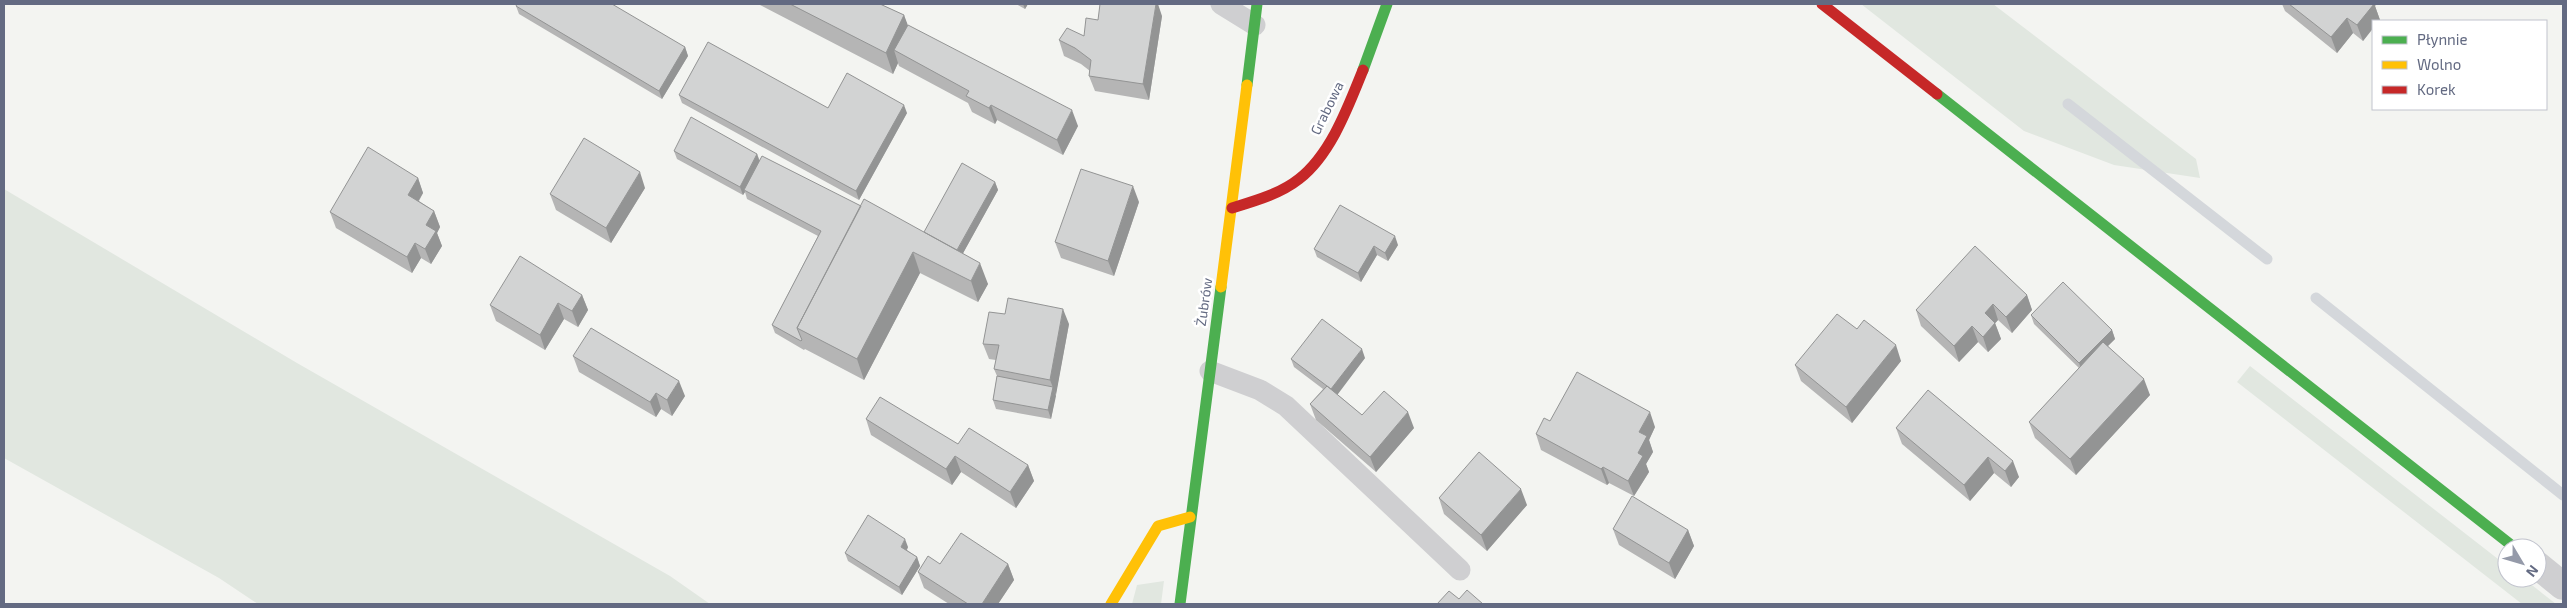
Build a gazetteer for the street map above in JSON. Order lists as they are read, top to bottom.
{
  "streets": {
    "street": ["Grabowa", "Żubrów"]
  },
  "crossings": [
    ["Grabowa", "Żubrów"]
  ],
  "legend": ["Płynnie", "Wolno", "Korek"],
  "north": "bottom right"
}
